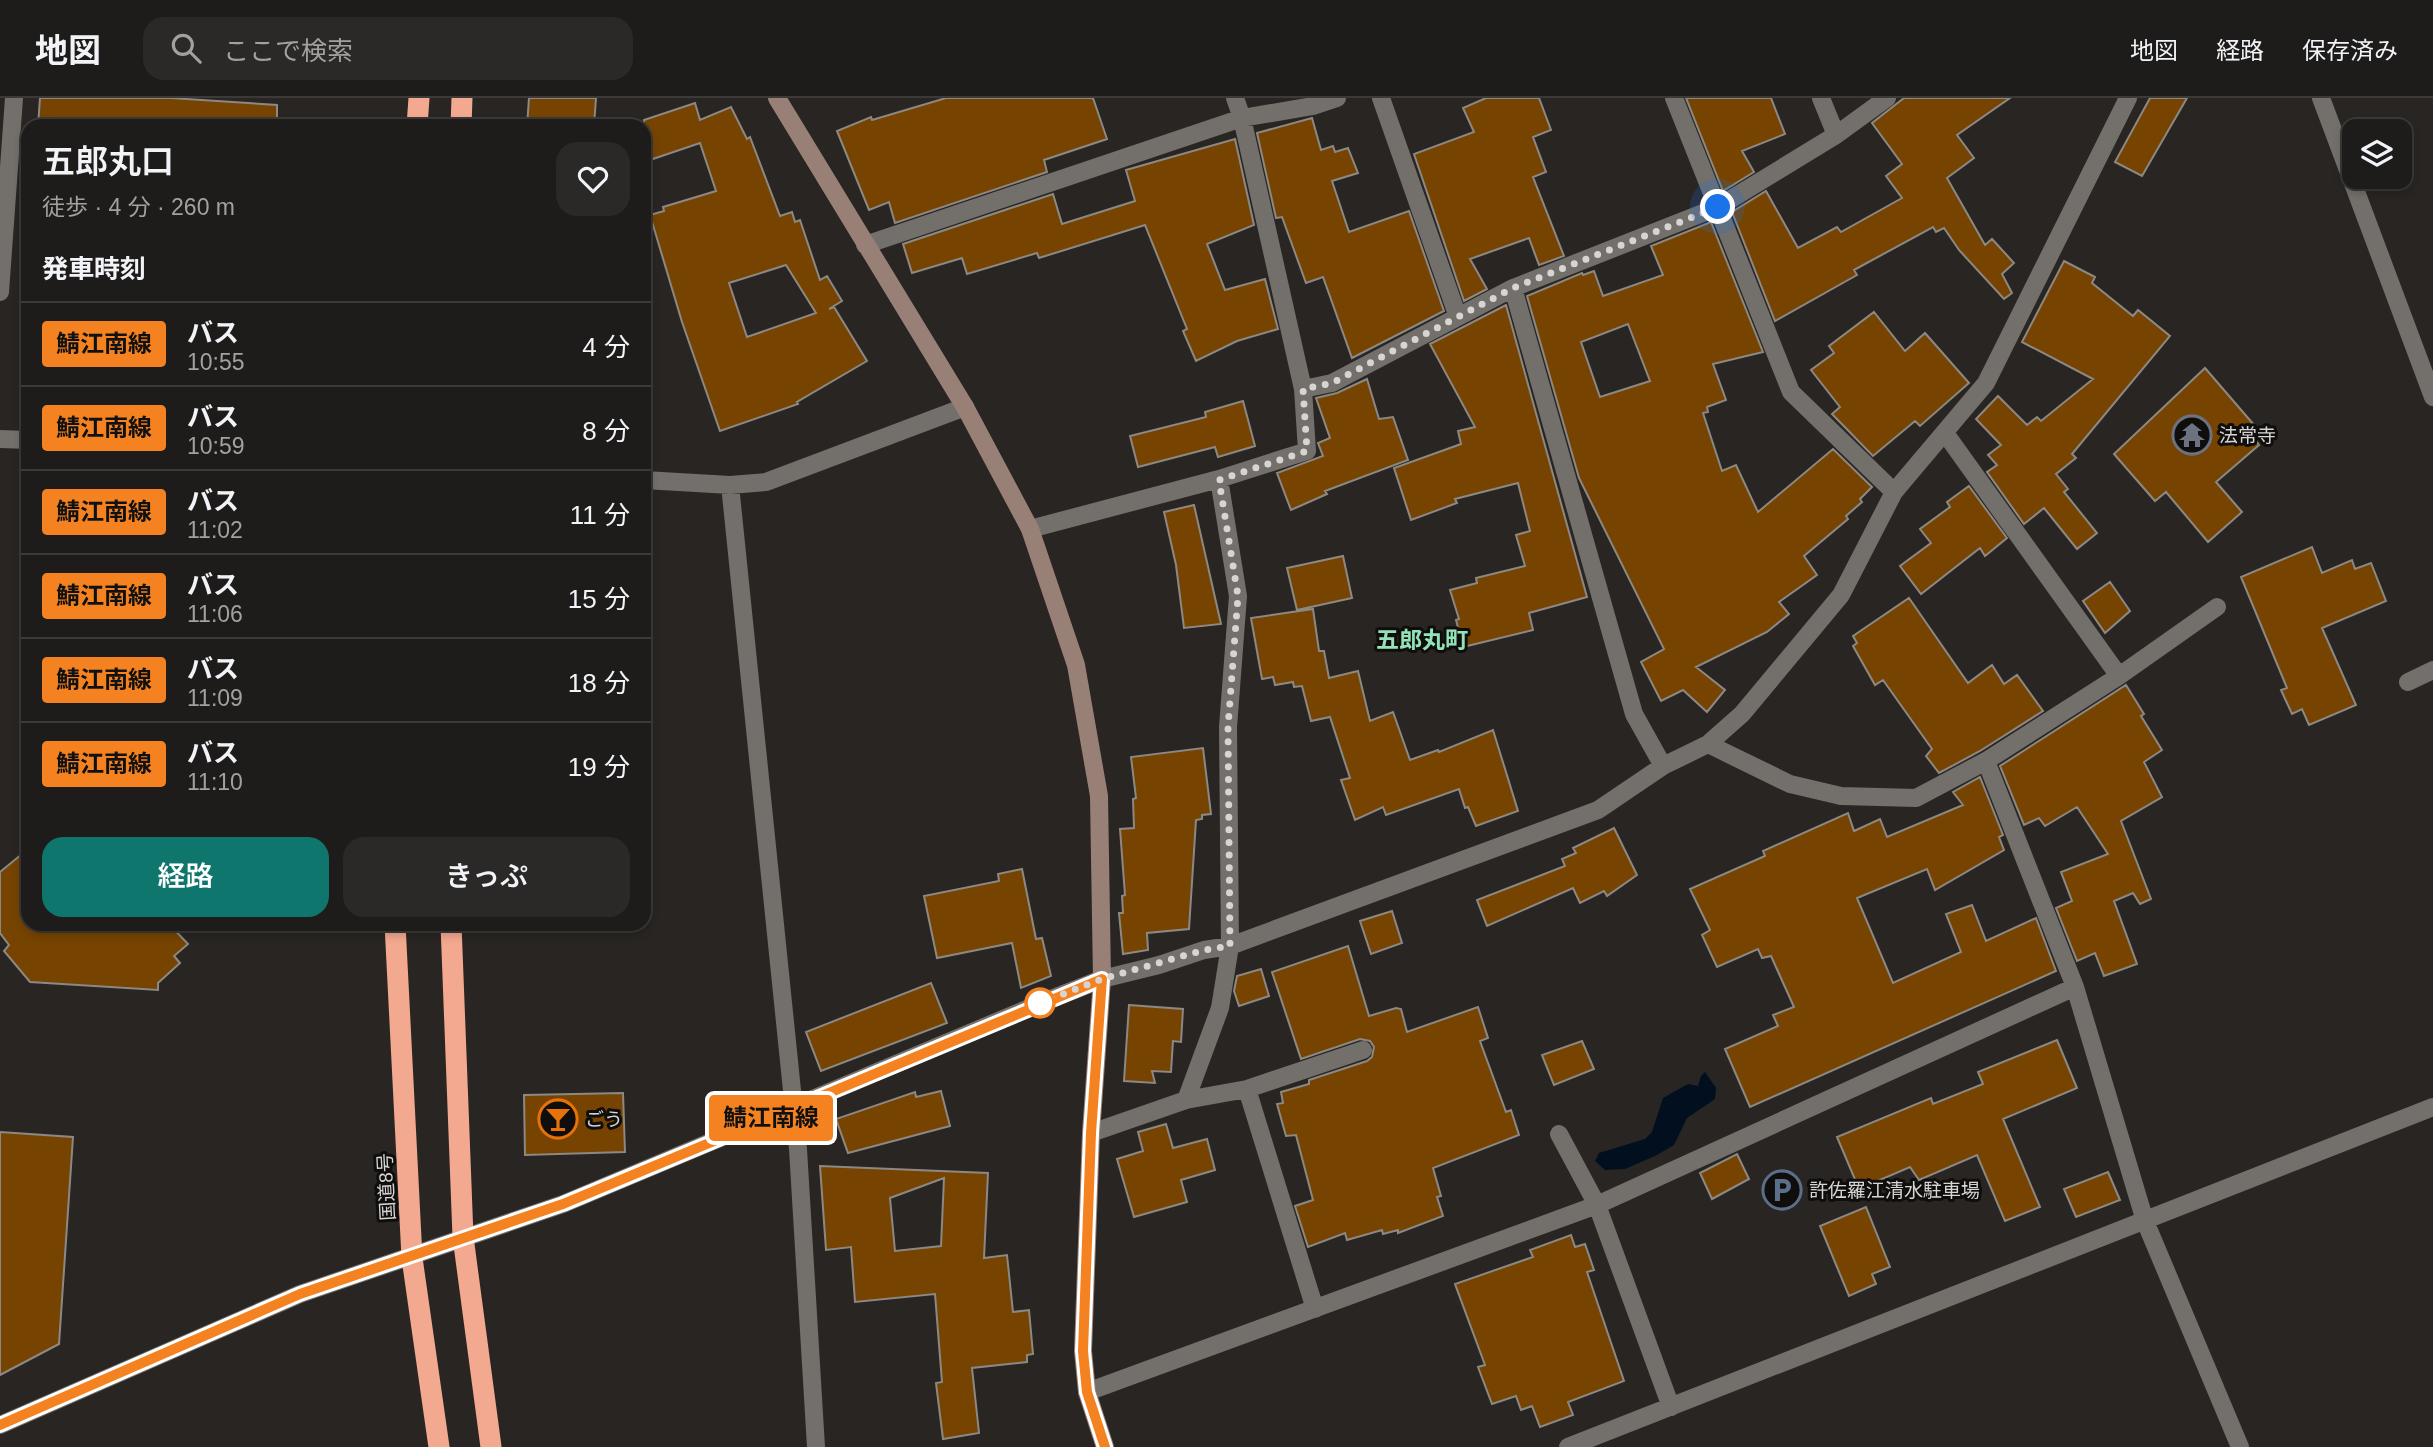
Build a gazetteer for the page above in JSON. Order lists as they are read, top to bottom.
{
  "streets": {
    "highway": ["国道8号"]
  },
  "districts": ["五郎丸町"],
  "places": {
    "temple": ["法常寺"],
    "bar": ["ごう"],
    "parking": ["許佐羅江清水駐車場"]
  },
  "lines": ["bus line 鯖江南線"],
  "page": {
    "header": "地図",
    "search": "ここで検索",
    "nav": ["地図", "経路", "保存済み"],
    "on_map": "鯖江南線",
    "heading": [
      ["五郎丸口", "徒歩 · 4 分 · 260 m"],
      "発車時刻"
    ],
    "list": [
      {
        "mark": "鯖江南線",
        "name": "バス",
        "note": "10:55",
        "value": "4 分"
      },
      {
        "mark": "鯖江南線",
        "name": "バス",
        "note": "10:59",
        "value": "8 分"
      },
      {
        "mark": "鯖江南線",
        "name": "バス",
        "note": "11:02",
        "value": "11 分"
      },
      {
        "mark": "鯖江南線",
        "name": "バス",
        "note": "11:06",
        "value": "15 分"
      },
      {
        "mark": "鯖江南線",
        "name": "バス",
        "note": "11:09",
        "value": "18 分"
      },
      {
        "mark": "鯖江南線",
        "name": "バス",
        "note": "11:10",
        "value": "19 分"
      }
    ],
    "buttons": ["経路", "きっぷ"]
  }
}
